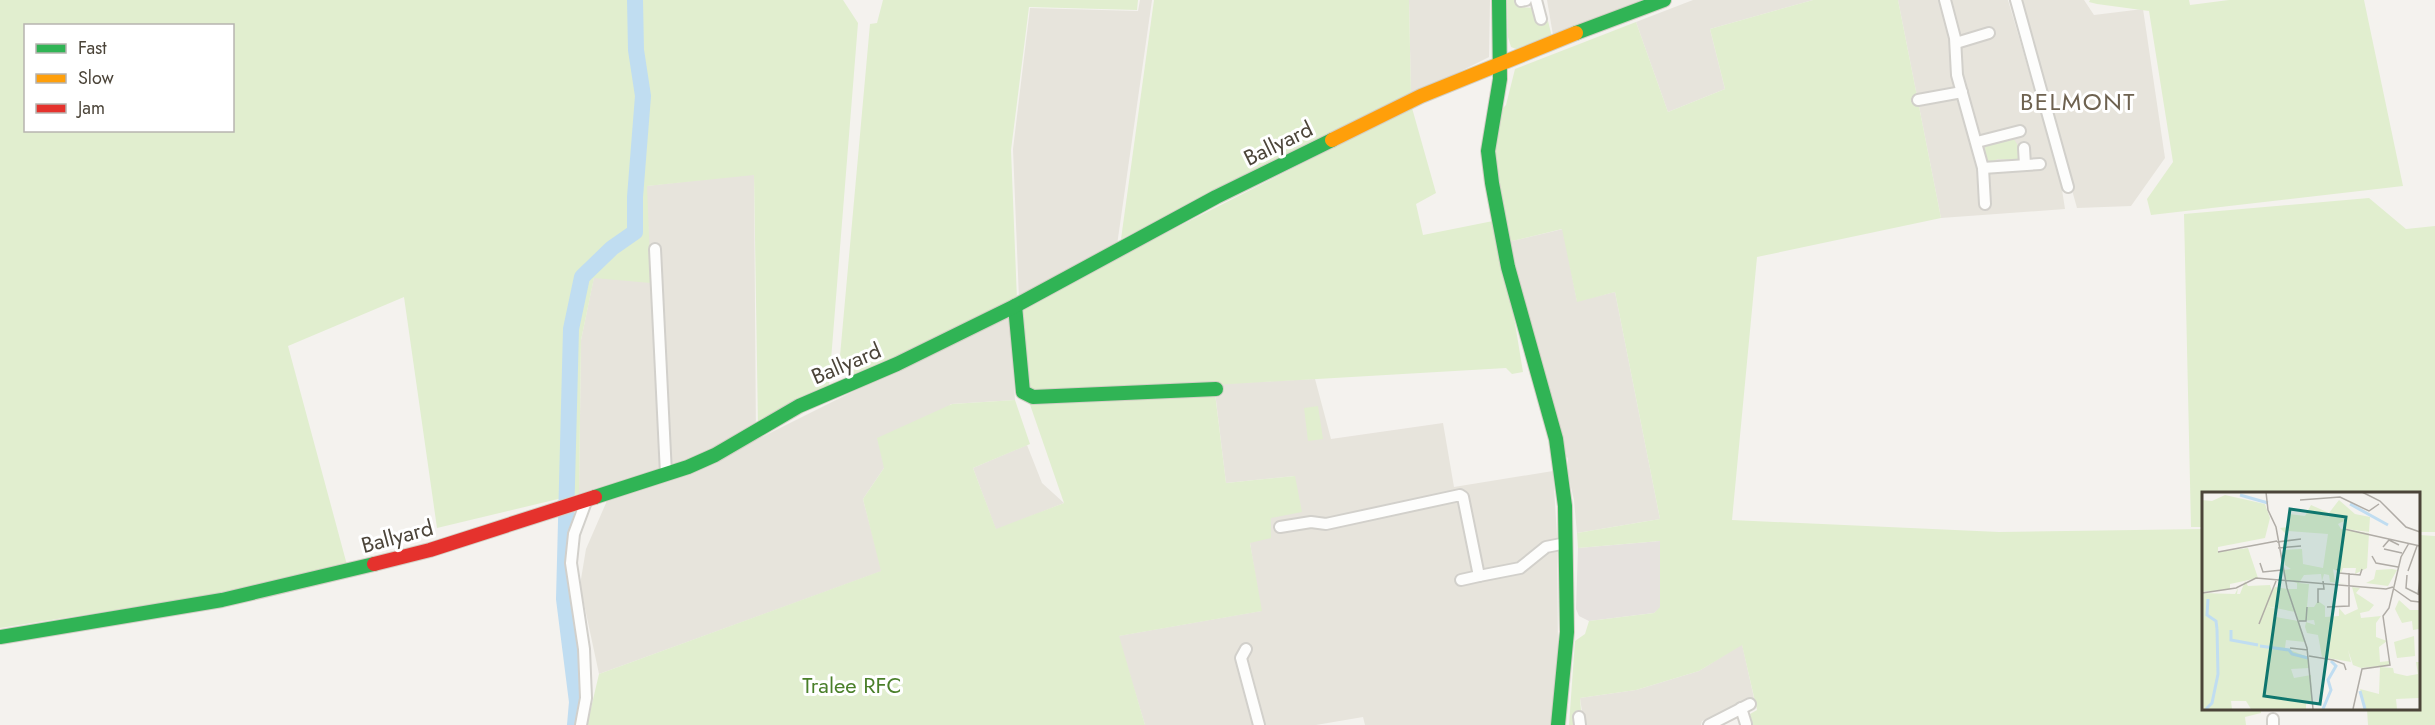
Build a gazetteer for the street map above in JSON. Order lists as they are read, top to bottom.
{
  "streets": {
    "street": ["Ballyard"]
  },
  "districts": ["BELMONT"],
  "parks": ["Tralee RFC"],
  "legend": ["Fast", "Slow", "Jam"]
}
